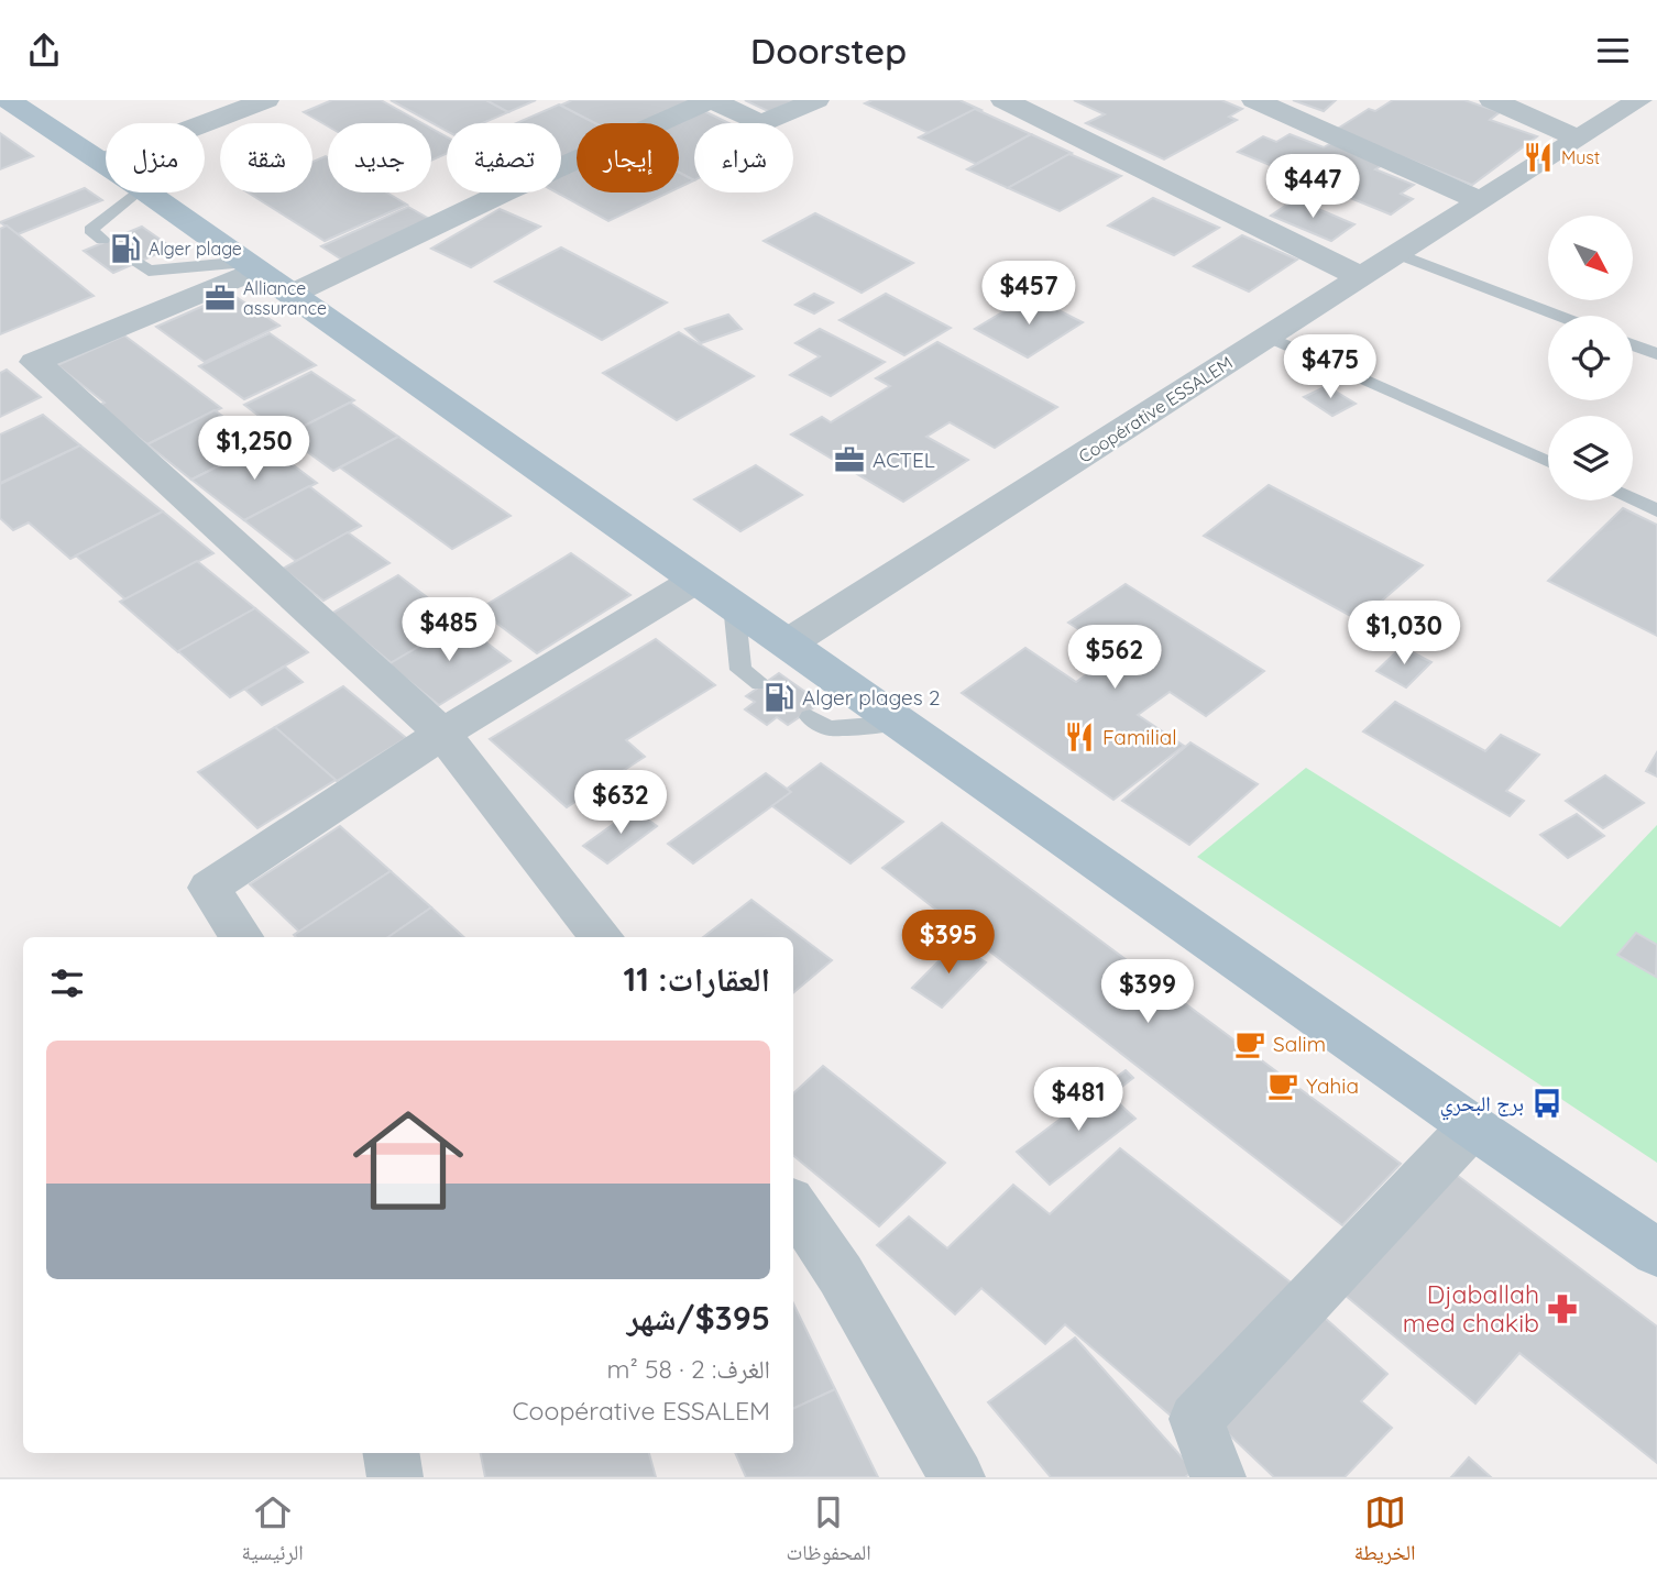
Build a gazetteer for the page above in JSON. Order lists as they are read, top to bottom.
{
  "streets": {
    "street": ["Coopérative ESSALEM"]
  },
  "places": {
    "restaurant": ["Must", "Familial"],
    "fuel station": ["Alger plage", "Alger plages 2"],
    "office": ["Alliance assurance", "ACTEL"],
    "cafe": ["Salim", "Yahia"],
    "bus stop": ["برج البحري"],
    "pharmacy": ["Djaballah med chakib"]
  },
  "north": "bottom right",
  "page": {
    "header": "Doorstep",
    "chip": [
      "شراء",
      "إيجار",
      "تصفية",
      "جديد",
      "شقة",
      "منزل"
    ],
    "price": [
      "$447",
      "$457",
      "$475",
      "$1,250",
      "$485",
      "$1,030",
      "$562",
      "$632",
      "$395",
      "$399",
      "$481"
    ],
    "heading": "العقارات: 11",
    "list": [
      {
        "name": "$395/شهر",
        "note": "الغرف: 2 · 58 m² · Coopérative ESSALEM"
      }
    ],
    "tabs": ["الخريطة", "المحفوظات", "الرئيسية"]
  }
}
